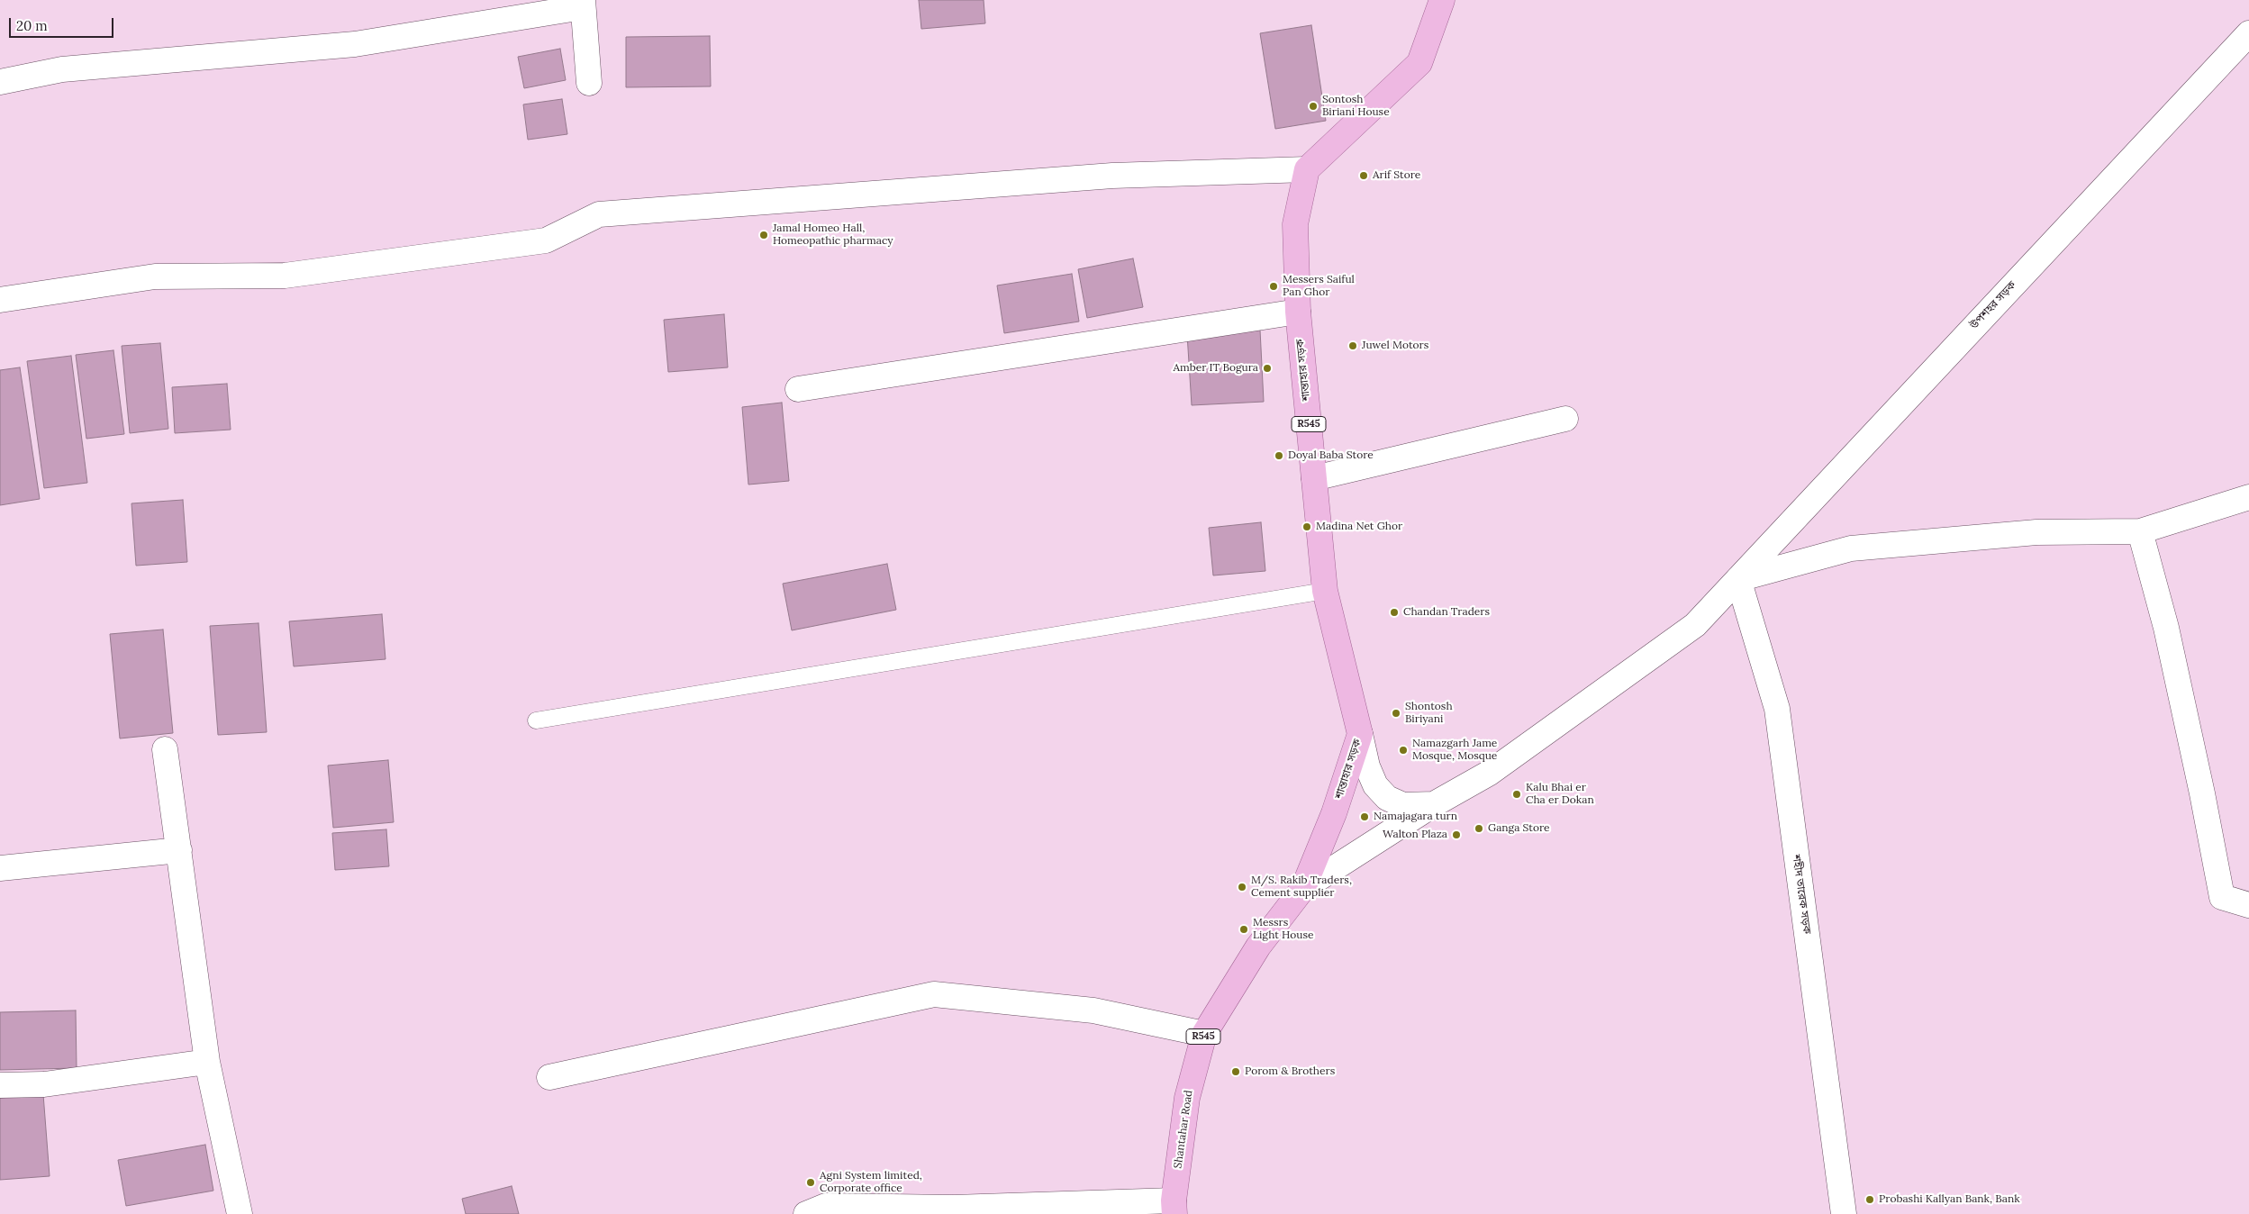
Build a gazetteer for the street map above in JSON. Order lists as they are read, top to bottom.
{
  "streets": {
    "main road": ["শান্তাহার সড়ক", "R545", "Shantahar Road"],
    "street": ["উপশহর সড়ক", "শহীদ তারেক সড়ক"]
  },
  "crossings": [
    ["উপশহর সড়ক", "শান্তাহার সড়ক"],
    ["উপশহর সড়ক", "শহীদ তারেক সড়ক"],
    ["উপশহর সড়ক", "Shantahar Road"],
    ["শান্তাহার সড়ক", "Shantahar Road"]
  ],
  "places": [
    "Sontosh Biriani House",
    "Arif Store",
    "Jamal Homeo Hall, Homeopathic pharmacy",
    "Messers Saiful Pan Ghor",
    "Juwel Motors",
    "Amber IT Bogura",
    "Doyal Baba Store",
    "Madina Net Ghor",
    "Chandan Traders",
    "Shontosh Biriyani",
    "Namazgarh Jame Mosque, Mosque",
    "Kalu Bhai er Cha er Dokan",
    "Namajagara turn",
    "Ganga Store",
    "Walton Plaza",
    "M/S. Rakib Traders, Cement supplier",
    "Messrs Light House",
    "Porom & Brothers",
    "Agni System limited, Corporate office",
    "Probashi Kallyan Bank, Bank"
  ],
  "scale_bar": "20 m"
}
